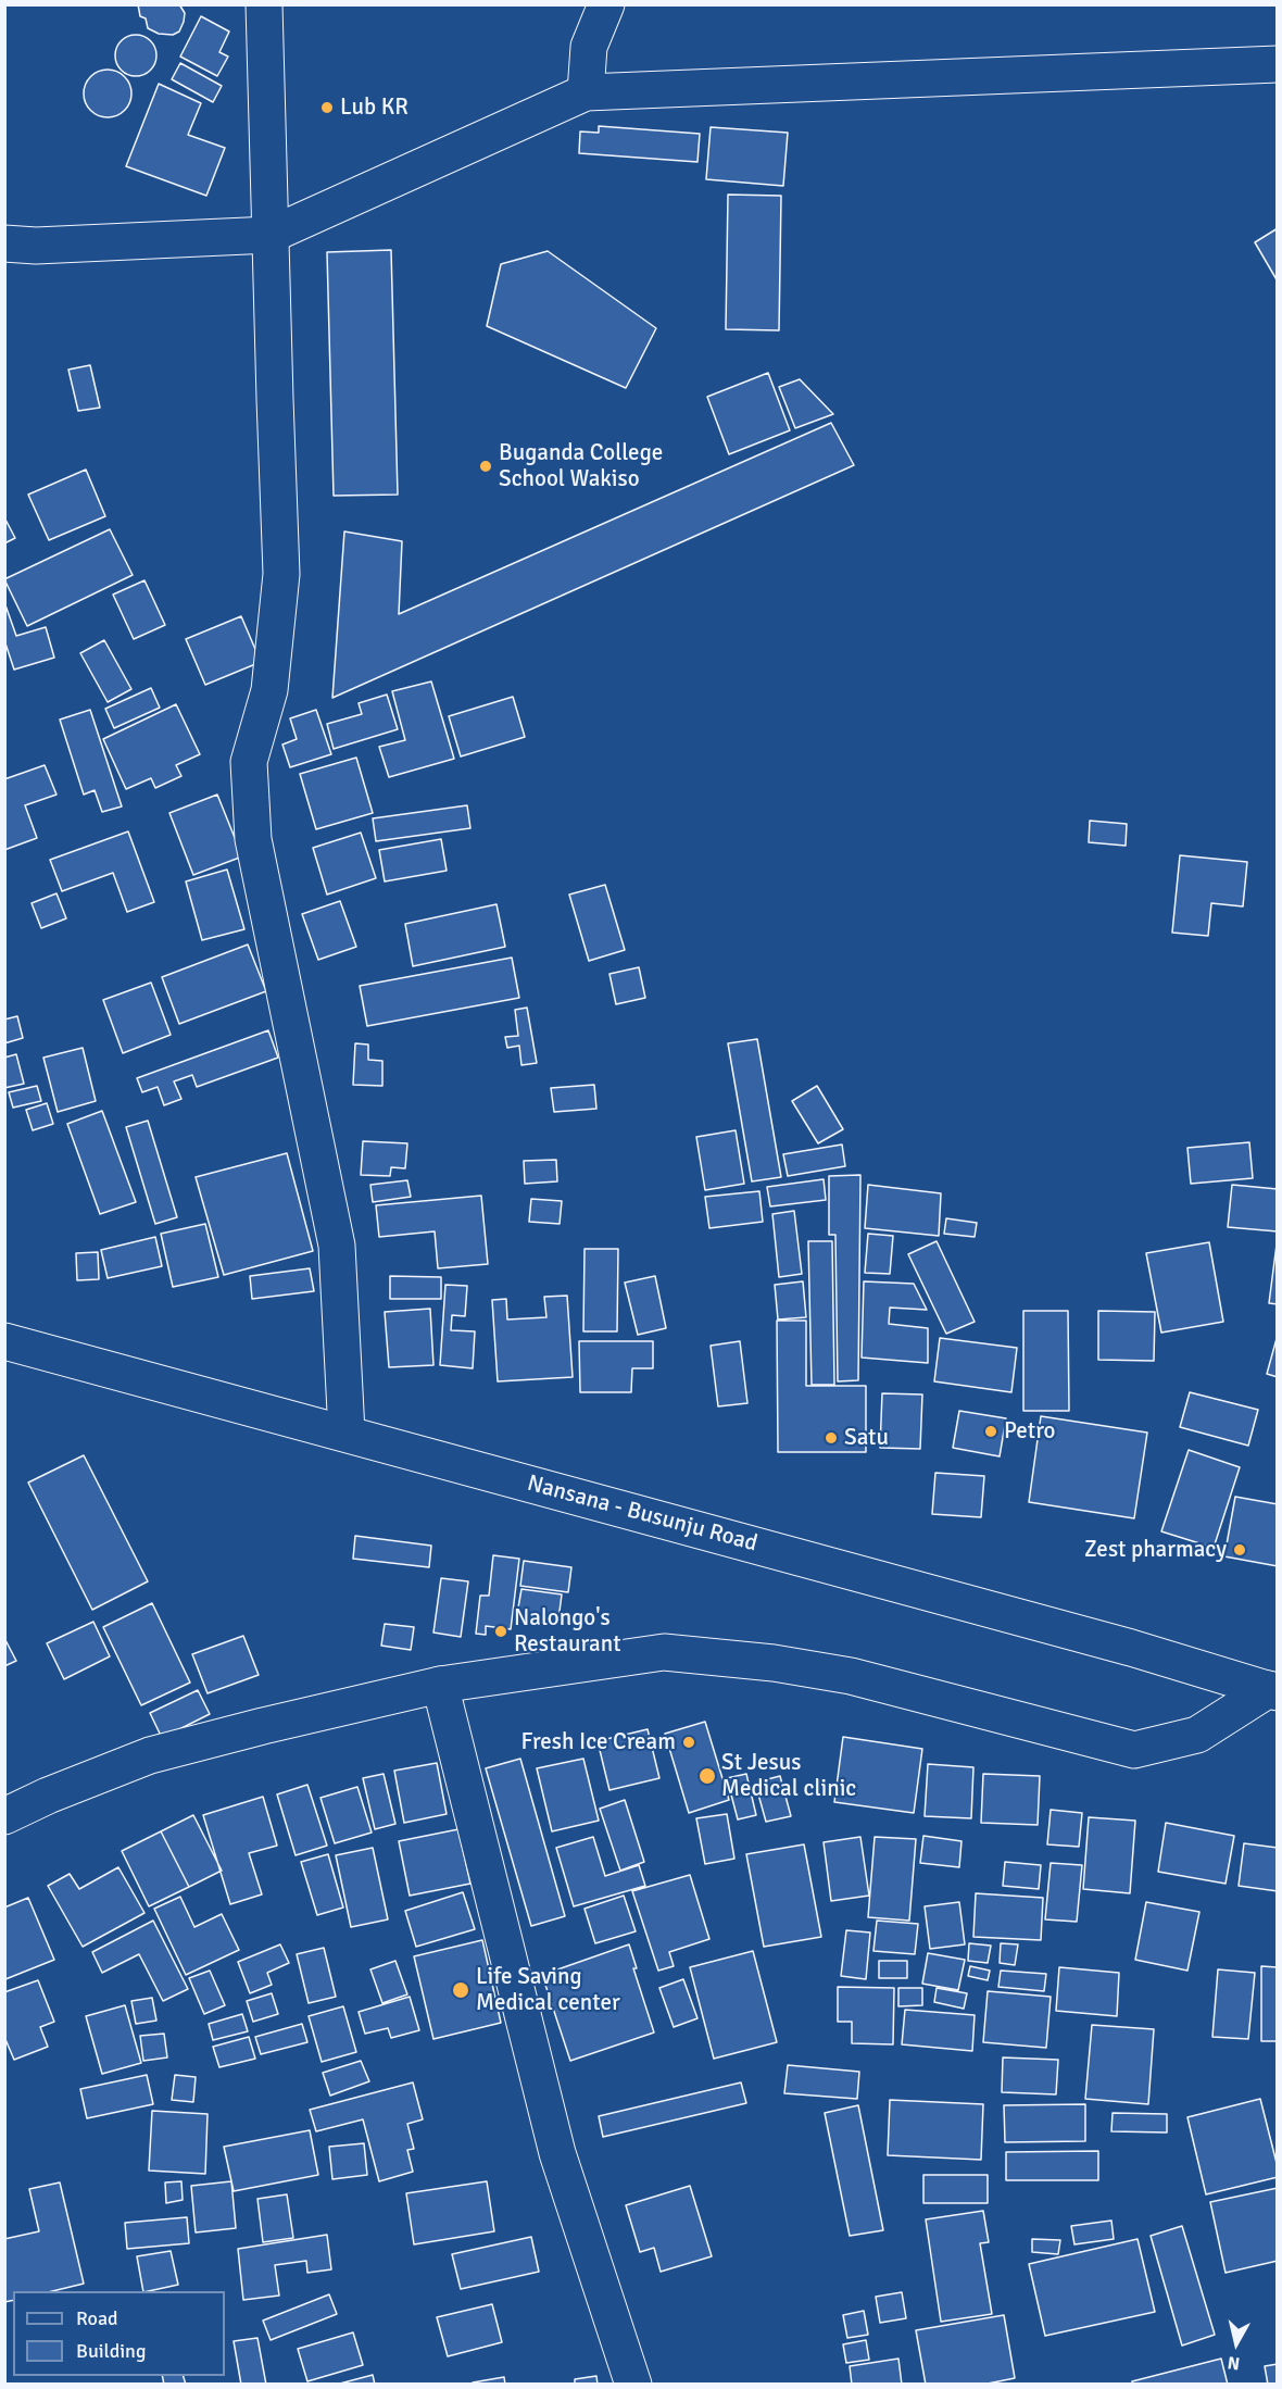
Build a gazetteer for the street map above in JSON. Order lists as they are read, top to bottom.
{
  "streets": {
    "street": ["Nansana - Busunju Road"]
  },
  "places": [
    "Lub KR",
    "Buganda College School Wakiso",
    "Petro",
    "Satu",
    "Zest pharmacy",
    "Nalongo's Restaurant",
    "Fresh Ice Cream",
    "St Jesus Medical clinic",
    "Life Saving Medical center"
  ],
  "legend": ["Road", "Building"],
  "north": "bottom"
}
